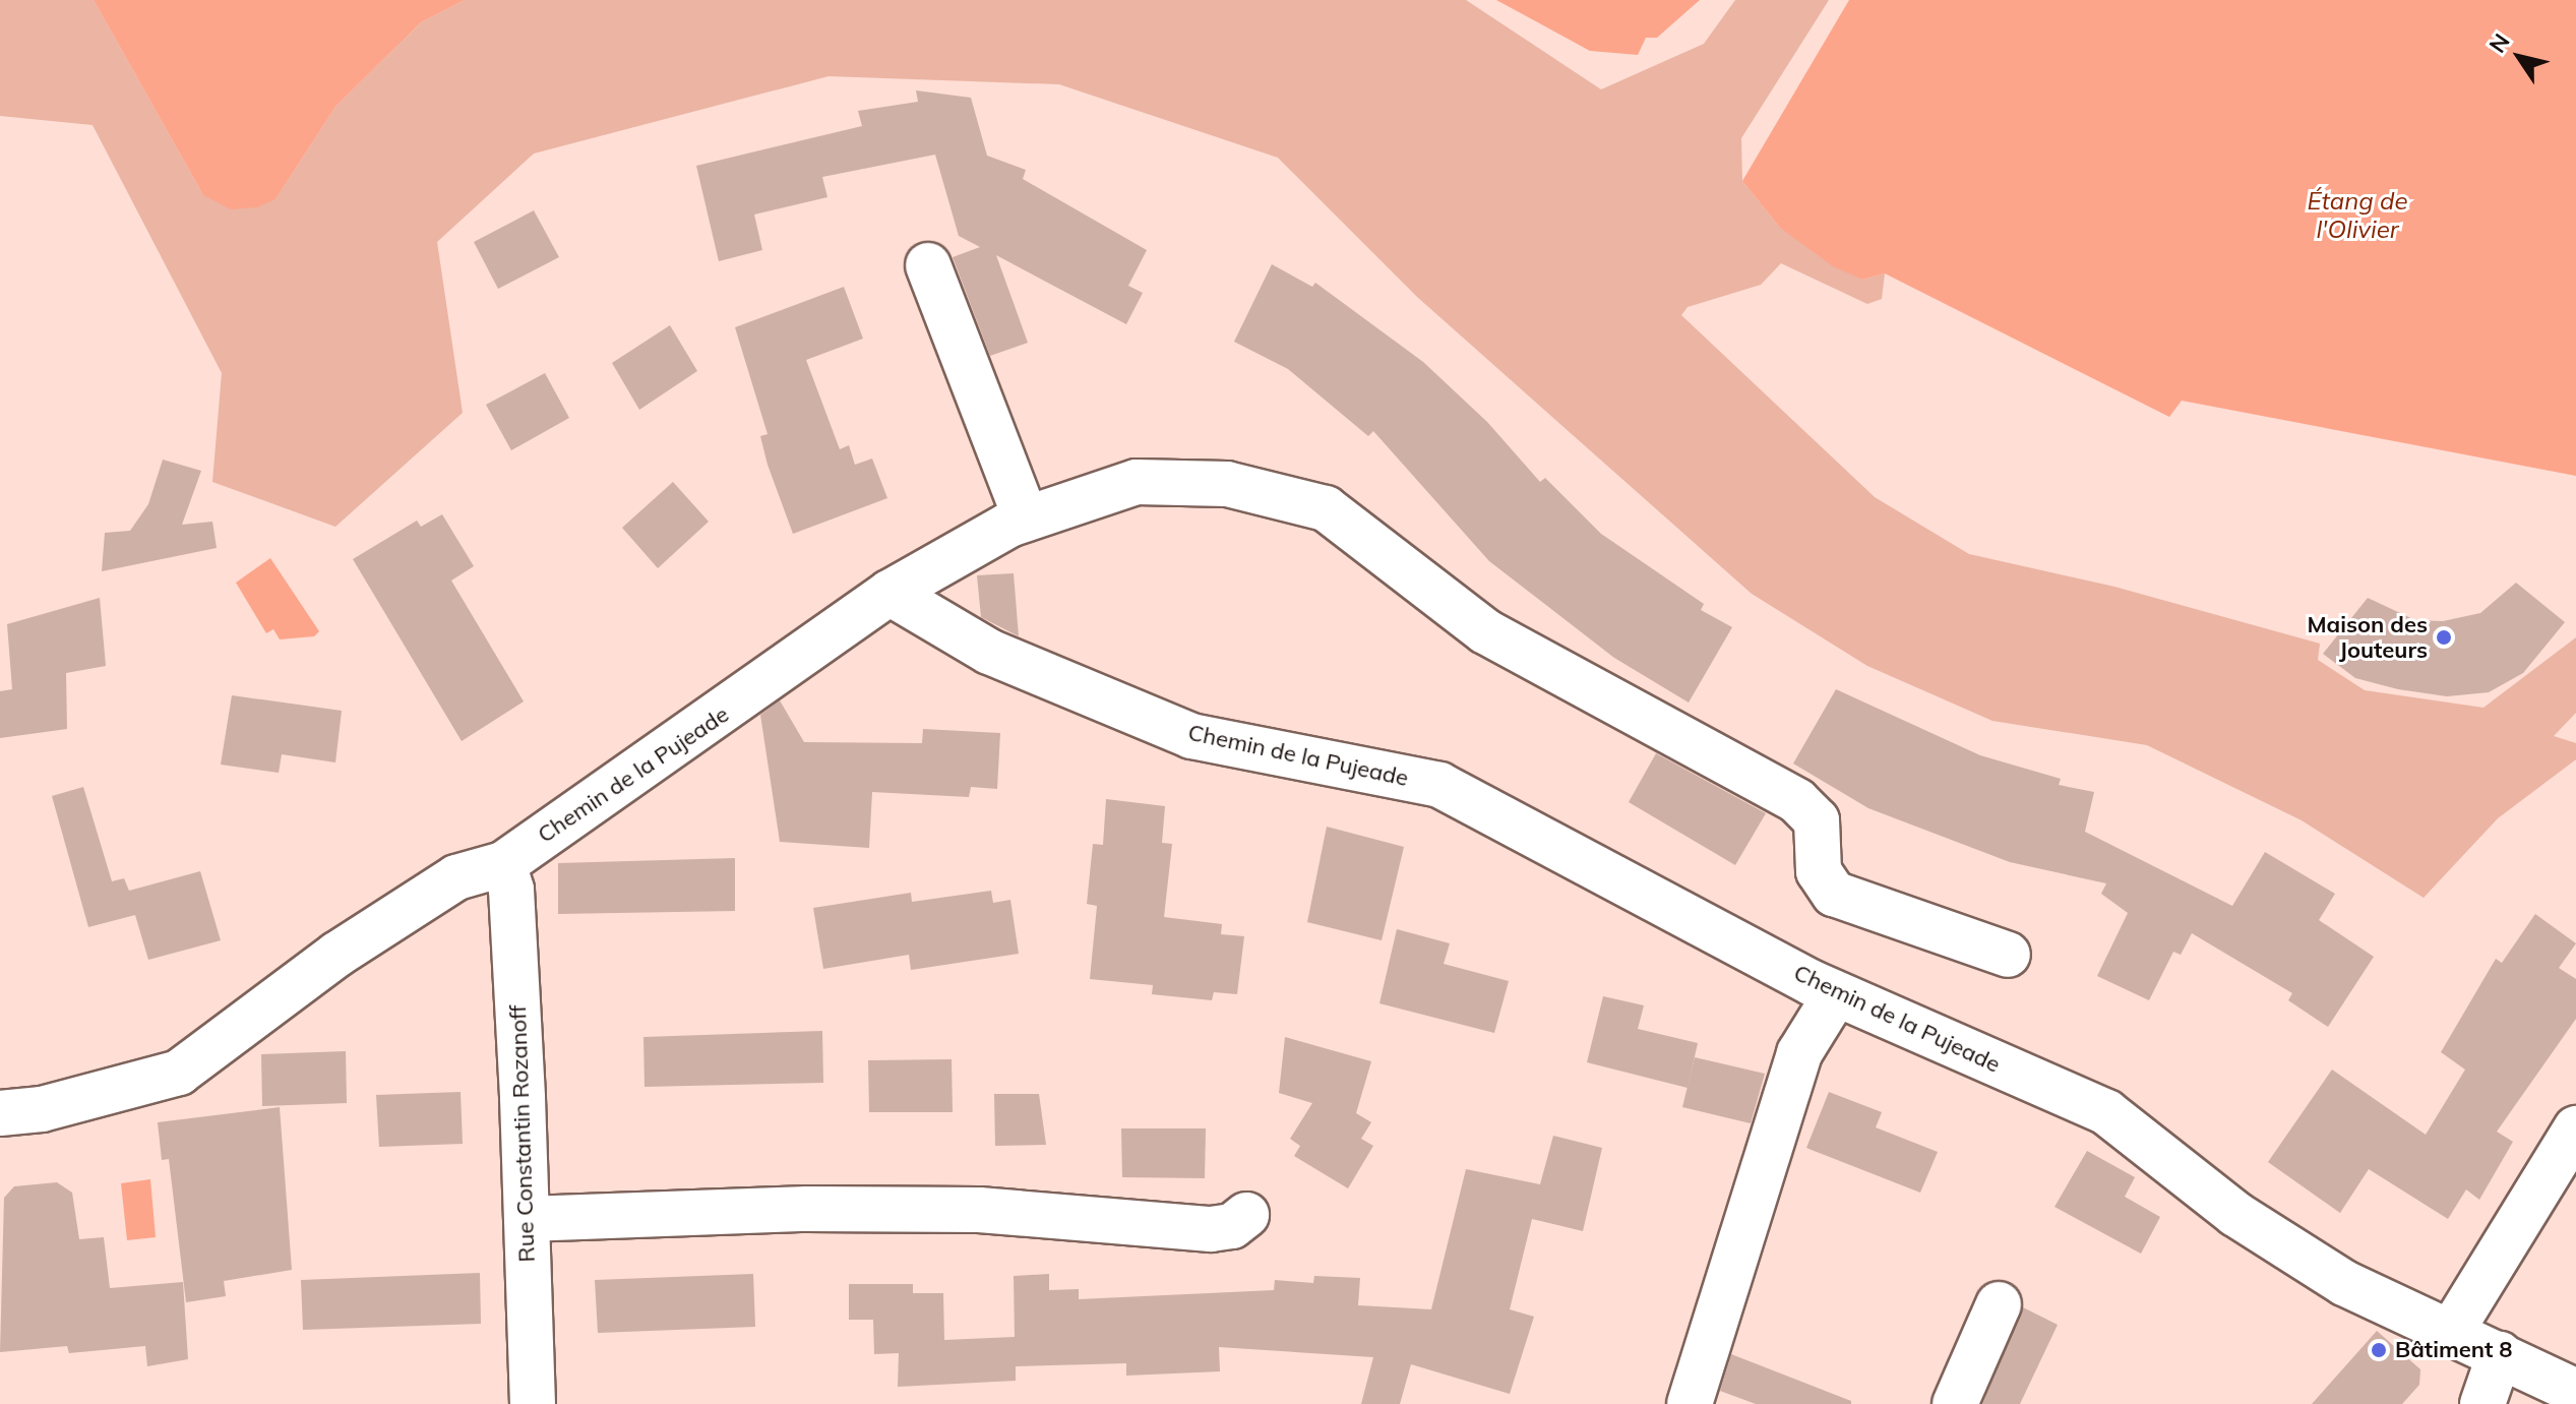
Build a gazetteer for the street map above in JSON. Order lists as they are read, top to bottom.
{
  "streets": {
    "street": ["Chemin de la Pujeade", "Rue Constantin Rozanoff"]
  },
  "crossings": [
    ["Chemin de la Pujeade", "Rue Constantin Rozanoff"]
  ],
  "water": ["Étang de l'Olivier"],
  "places": ["Maison des Jouteurs", "Bâtiment 8"],
  "north": "top left"
}
